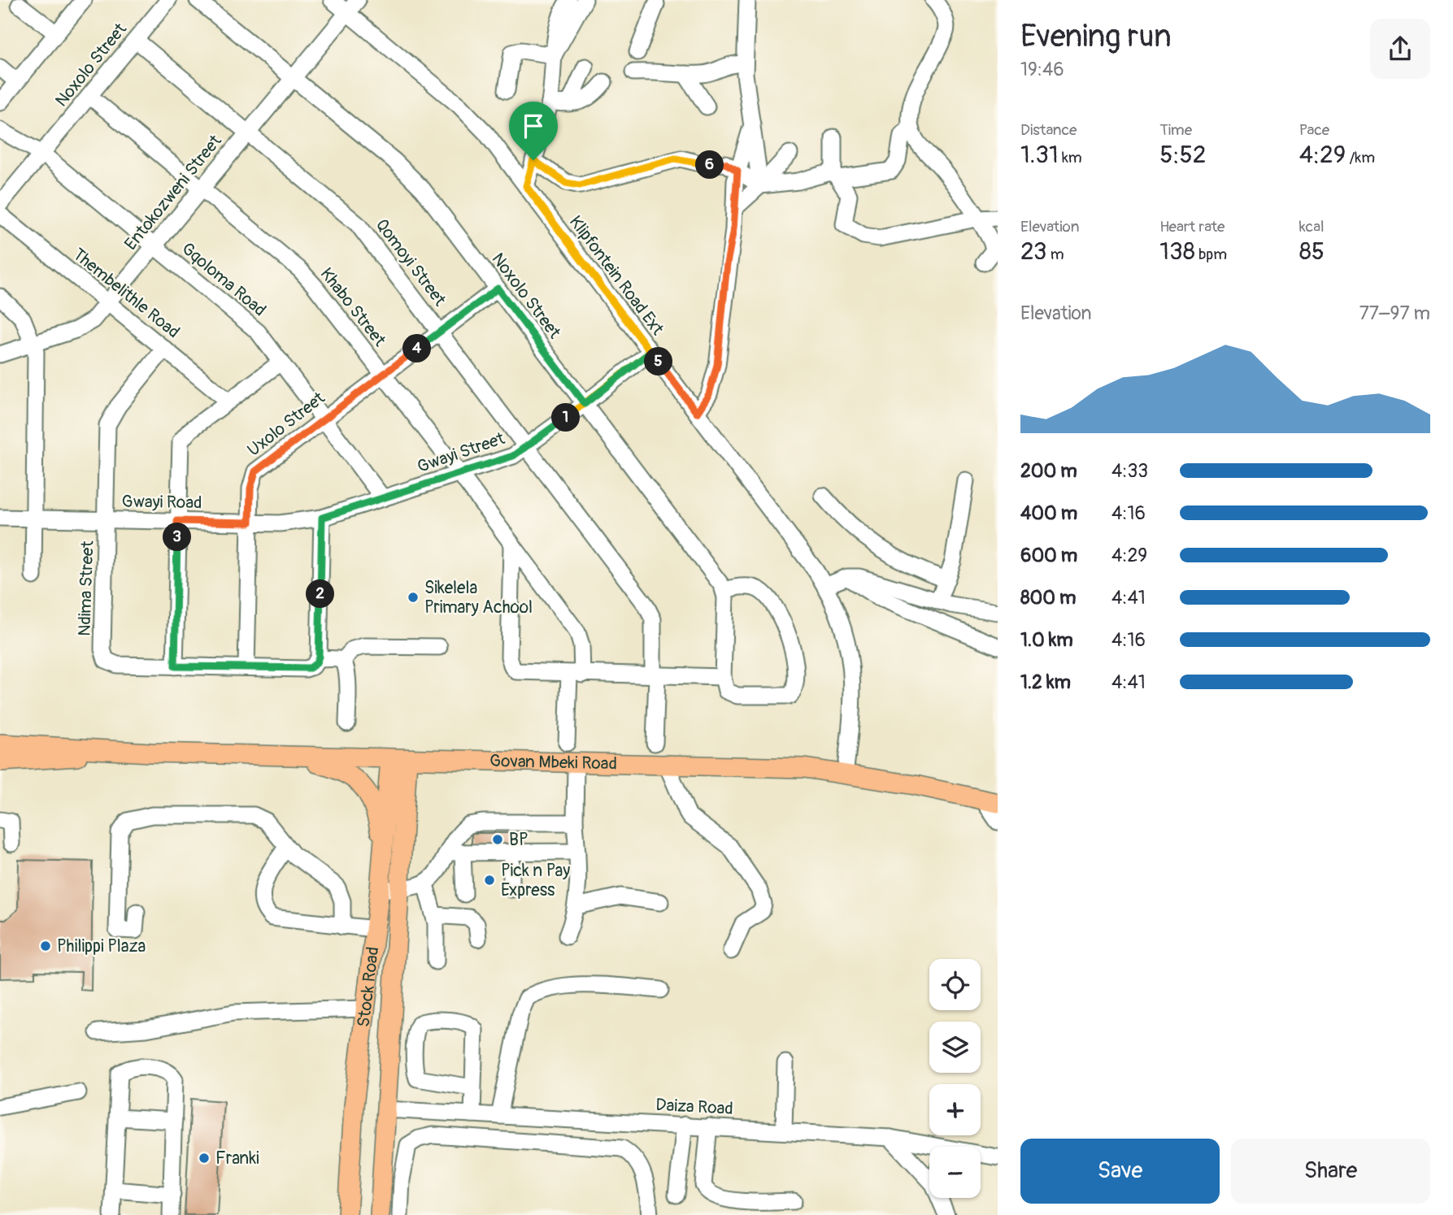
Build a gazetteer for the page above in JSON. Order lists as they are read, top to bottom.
{
  "streets": {
    "main road": ["Govan Mbeki Road", "Stock Road"],
    "street": [
      "Noxolo Street",
      "Entokozweni Street",
      "Qomoyi Street",
      "Klipfontein Road Ext",
      "Gqoloma Road",
      "Thembelithle Road",
      "Khabo Street",
      "Uxolo Street",
      "Gwayi Street",
      "Gwayi Road",
      "Ndima Street",
      "Daiza Road"
    ]
  },
  "crossings": [
    ["Noxolo Street", "Entokozweni Street"],
    ["Noxolo Street", "Qomoyi Street"],
    ["Noxolo Street", "Gqoloma Road"],
    ["Noxolo Street", "Khabo Street"],
    ["Noxolo Street", "Uxolo Street"],
    ["Noxolo Street", "Gwayi Street"],
    ["Entokozweni Street", "Qomoyi Street"],
    ["Entokozweni Street", "Klipfontein Road Ext"],
    ["Entokozweni Street", "Gqoloma Road"],
    ["Entokozweni Street", "Thembelithle Road"],
    ["Entokozweni Street", "Khabo Street"],
    ["Qomoyi Street", "Uxolo Street"],
    ["Qomoyi Street", "Gwayi Street"],
    ["Klipfontein Road Ext", "Gwayi Street"],
    ["Klipfontein Road Ext", "Govan Mbeki Road"],
    ["Gqoloma Road", "Uxolo Street"],
    ["Gqoloma Road", "Gwayi Street"],
    ["Thembelithle Road", "Ndima Street"],
    ["Khabo Street", "Uxolo Street"],
    ["Khabo Street", "Gwayi Street"],
    ["Uxolo Street", "Gwayi Road"],
    ["Uxolo Street", "Ndima Street"],
    ["Gwayi Street", "Gwayi Road"],
    ["Gwayi Road", "Ndima Street"],
    ["Govan Mbeki Road", "Stock Road"],
    ["Stock Road", "Daiza Road"]
  ],
  "places": [
    "Sikelela Primary Achool",
    "BP",
    "Pick n Pay Express",
    "Philippi Plaza",
    "Franki"
  ],
  "page": {
    "heading": ["Evening run", "19:46"],
    "stats": [
      ["Distance", "1.31 km"],
      ["Time", "5:52"],
      ["Pace", "4:29 /km"],
      ["Elevation", "23 m"],
      ["Heart rate", "138 bpm"],
      ["kcal", "85"]
    ],
    "pins": [
      "6",
      "4",
      "5",
      "1",
      "3",
      "2"
    ],
    "chart": ["Elevation", "77–97 m"],
    "list": [
      {
        "name": "200 m",
        "note": "4:33"
      },
      {
        "name": "400 m",
        "note": "4:16"
      },
      {
        "name": "600 m",
        "note": "4:29"
      },
      {
        "name": "800 m",
        "note": "4:41"
      },
      {
        "name": "1.0 km",
        "note": "4:16"
      },
      {
        "name": "1.2 km",
        "note": "4:41"
      }
    ],
    "map_buttons": ["+", "−"],
    "buttons": ["Save", "Share"]
  }
}
